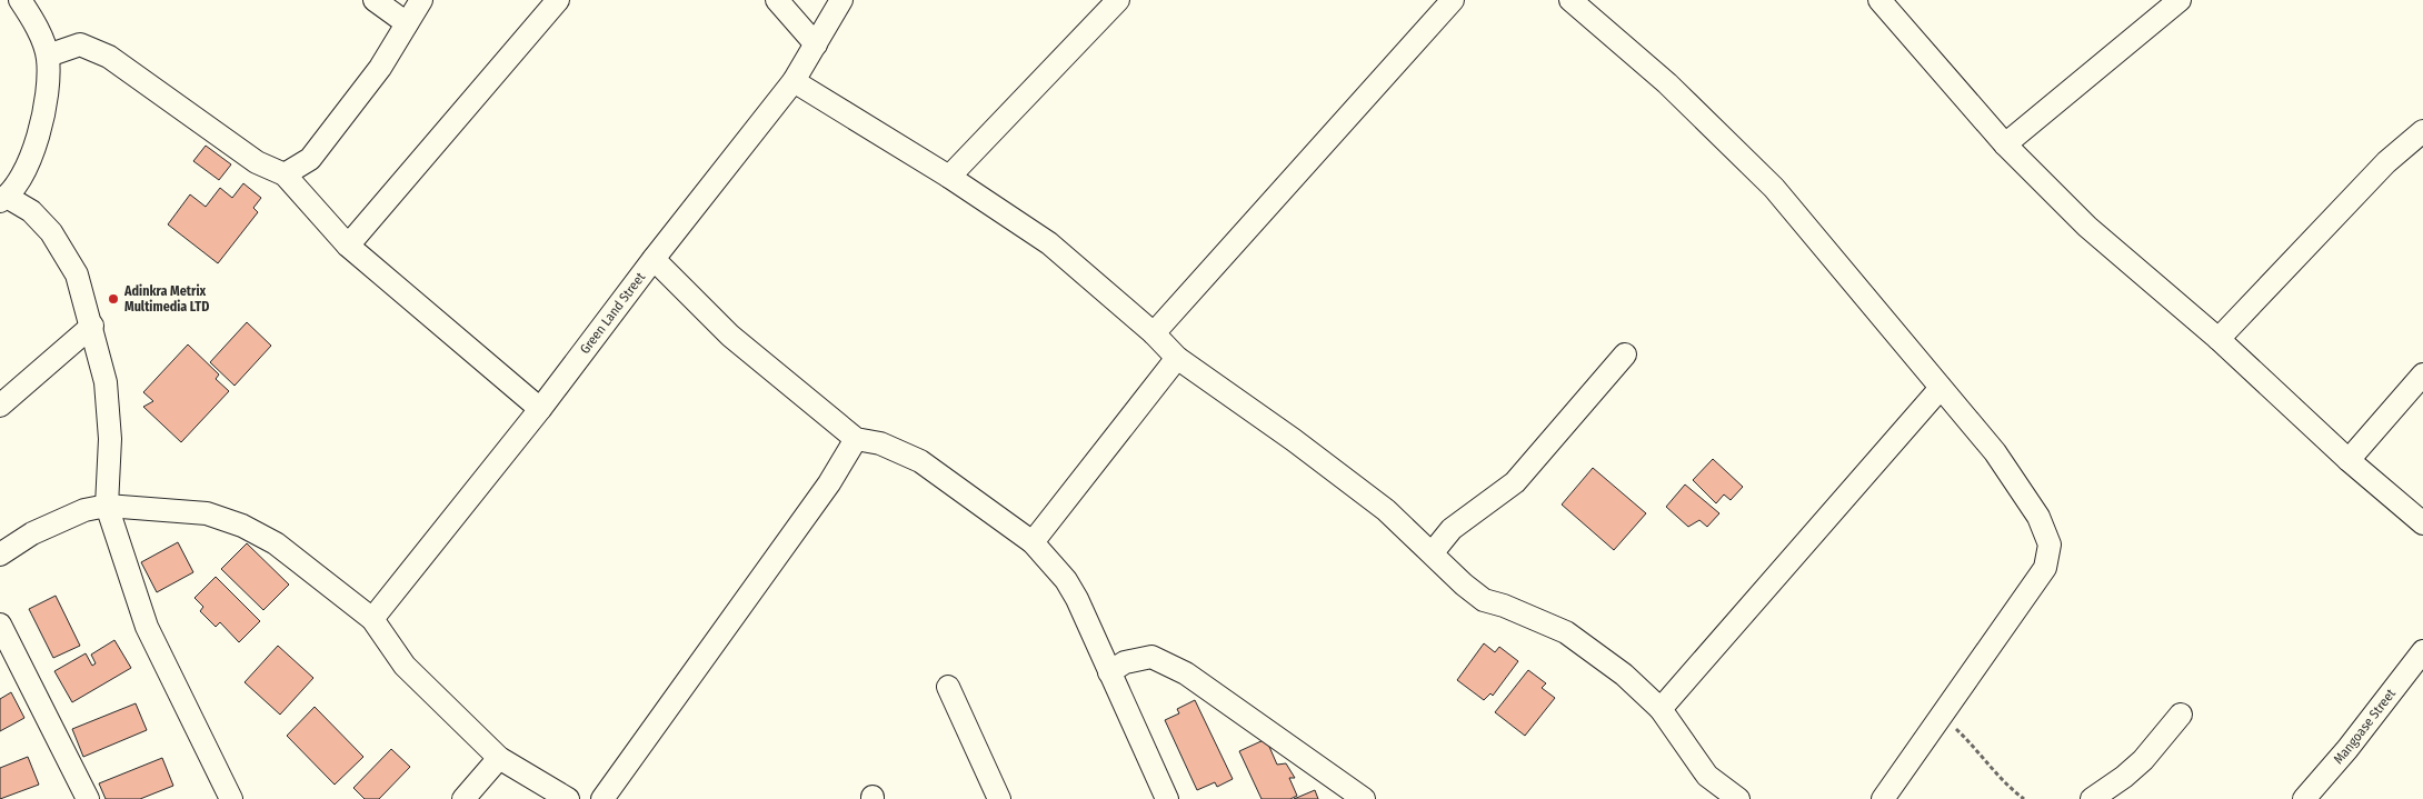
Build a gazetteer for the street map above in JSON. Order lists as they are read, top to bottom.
{
  "streets": {
    "street": ["Green Land Street", "Mangoase Street"]
  },
  "places": ["Adinkra Metrix Multimedia LTD"]
}
